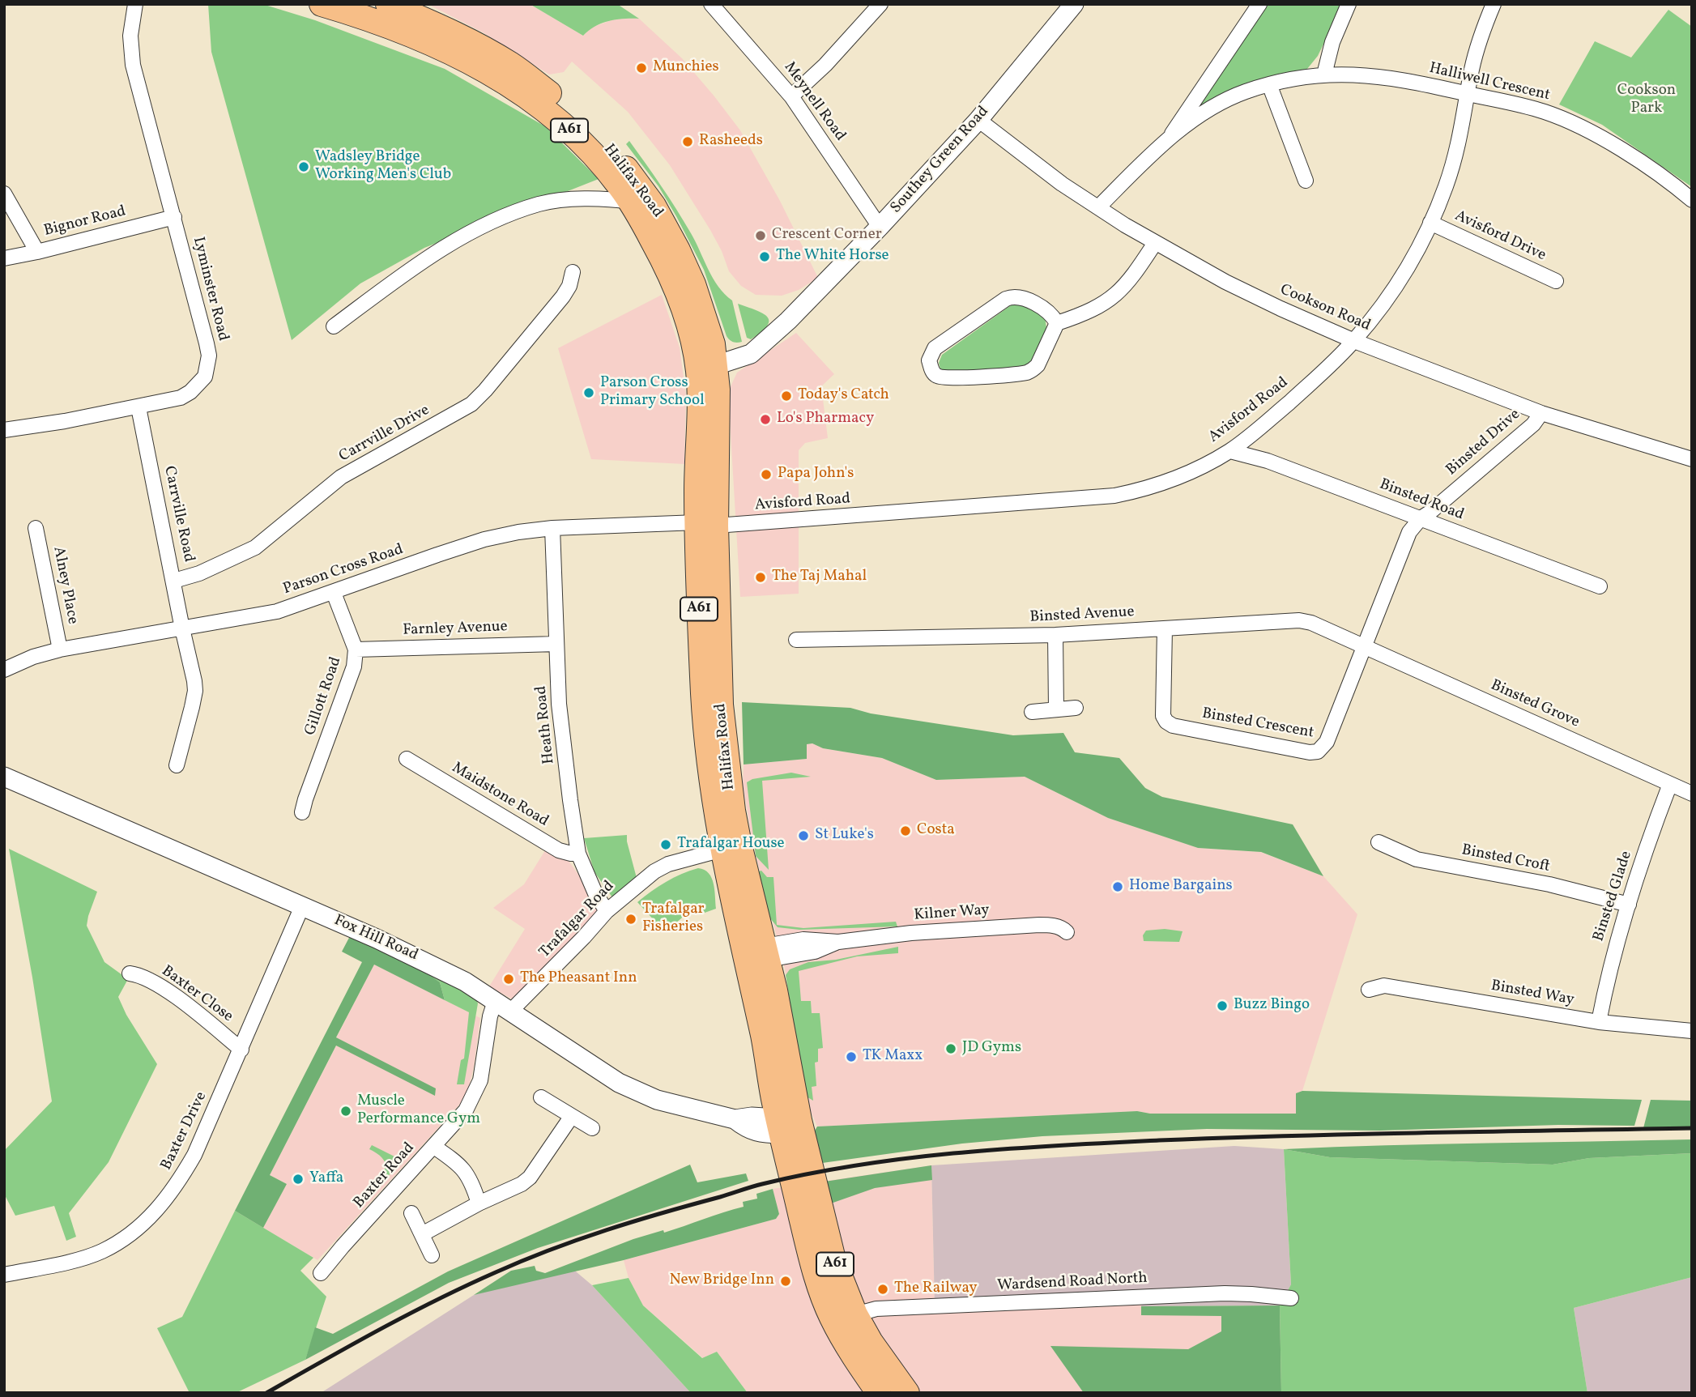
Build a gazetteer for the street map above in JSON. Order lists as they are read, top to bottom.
{
  "streets": {
    "highway": ["A61", "Halifax Road"],
    "street": [
      "Halliwell Crescent",
      "Meynell Road",
      "Southey Green Road",
      "Bignor Road",
      "Avisford Drive",
      "Lyminster Road",
      "Cookson Road",
      "Avisford Road",
      "Carrville Drive",
      "Binsted Drive",
      "Binsted Road",
      "Carrville Road",
      "Parson Cross Road",
      "Alney Place",
      "Binsted Avenue",
      "Farnley Avenue",
      "Gillott Road",
      "Binsted Grove",
      "Binsted Crescent",
      "Heath Road",
      "Maidstone Road",
      "Binsted Croft",
      "Binsted Glade",
      "Kilner Way",
      "Trafalgar Road",
      "Fox Hill Road",
      "Binsted Way",
      "Baxter Close",
      "Baxter Drive",
      "Baxter Road",
      "Wardsend Road North"
    ]
  },
  "crossings": [
    ["Halliwell Crescent", "Cookson Road"],
    ["Halliwell Crescent", "Avisford Road"],
    ["Meynell Road", "Southey Green Road"],
    ["A61", "Halifax Road"],
    ["A61", "Fox Hill Road"],
    ["A61", "Wardsend Road North"],
    ["Southey Green Road", "Halifax Road"],
    ["Southey Green Road", "Cookson Road"],
    ["Halifax Road", "Avisford Road"],
    ["Halifax Road", "Parson Cross Road"],
    ["Halifax Road", "Kilner Way"],
    ["Halifax Road", "Trafalgar Road"],
    ["Halifax Road", "Fox Hill Road"],
    ["Bignor Road", "Lyminster Road"],
    ["Avisford Drive", "Avisford Road"],
    ["Lyminster Road", "Carrville Road"],
    ["Cookson Road", "Avisford Road"],
    ["Cookson Road", "Binsted Drive"],
    ["Avisford Road", "Binsted Road"],
    ["Avisford Road", "Parson Cross Road"],
    ["Carrville Drive", "Carrville Road"],
    ["Binsted Drive", "Binsted Road"],
    ["Binsted Drive", "Binsted Crescent"],
    ["Binsted Road", "Binsted Crescent"],
    ["Carrville Road", "Parson Cross Road"],
    ["Parson Cross Road", "Alney Place"],
    ["Parson Cross Road", "Gillott Road"],
    ["Parson Cross Road", "Heath Road"],
    ["Binsted Avenue", "Binsted Grove"],
    ["Binsted Avenue", "Binsted Crescent"],
    ["Farnley Avenue", "Gillott Road"],
    ["Farnley Avenue", "Heath Road"],
    ["Binsted Grove", "Binsted Crescent"],
    ["Binsted Grove", "Binsted Glade"],
    ["Heath Road", "Maidstone Road"],
    ["Heath Road", "Trafalgar Road"],
    ["Binsted Croft", "Binsted Glade"],
    ["Binsted Glade", "Binsted Way"],
    ["Trafalgar Road", "Fox Hill Road"],
    ["Fox Hill Road", "Baxter Drive"],
    ["Fox Hill Road", "Baxter Road"],
    ["Baxter Close", "Baxter Drive"]
  ],
  "parks": ["Cookson Park"],
  "places": [
    "Munchies",
    "Rasheeds",
    "Wadsley Bridge Working Men's Club",
    "Crescent Corner",
    "The White Horse",
    "Parson Cross Primary School",
    "Today's Catch",
    "Lo's Pharmacy",
    "Papa John's",
    "The Taj Mahal",
    "Costa",
    "St Luke's",
    "Trafalgar House",
    "Home Bargains",
    "Trafalgar Fisheries",
    "The Pheasant Inn",
    "Buzz Bingo",
    "JD Gyms",
    "TK Maxx",
    "Muscle Performance Gym",
    "Yaffa",
    "New Bridge Inn",
    "The Railway"
  ]
}
